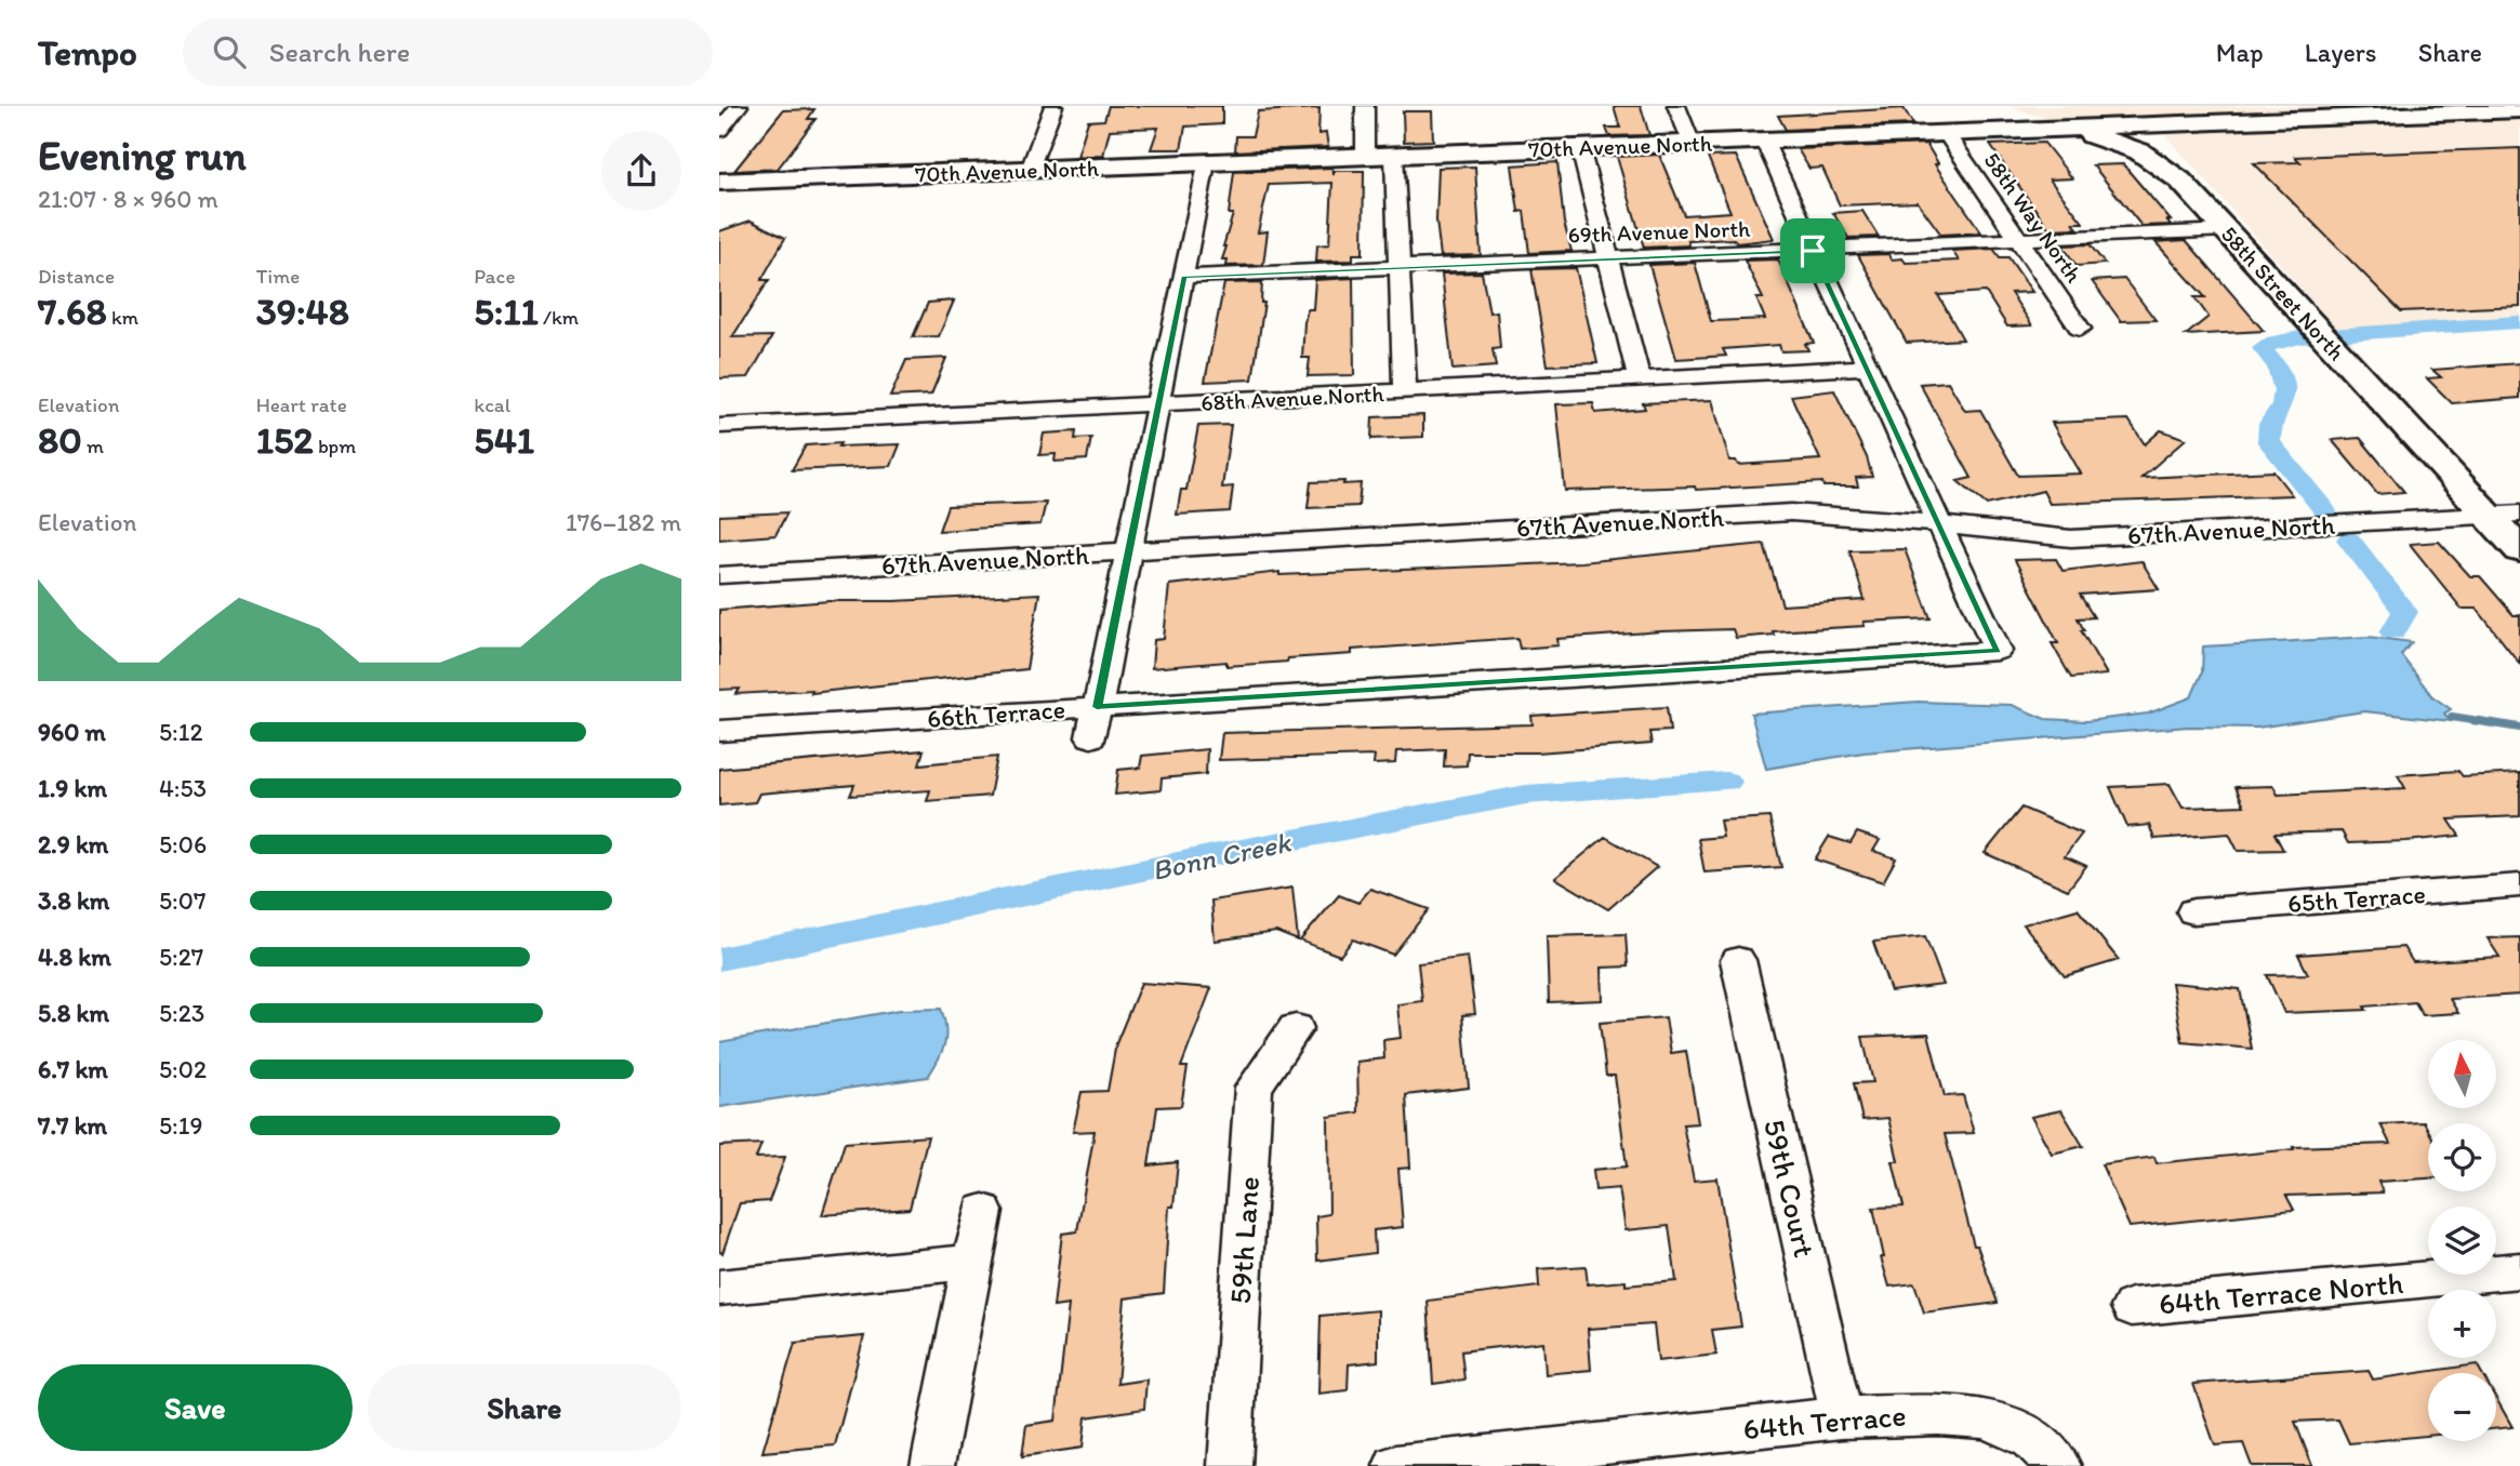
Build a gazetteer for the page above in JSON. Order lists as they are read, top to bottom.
{
  "streets": {
    "street": [
      "70th Avenue North",
      "58th Way North",
      "69th Avenue North",
      "58th Street North",
      "68th Avenue North",
      "67th Avenue North",
      "66th Terrace",
      "65th Terrace",
      "59th Court",
      "59th Lane",
      "64th Terrace North",
      "64th Terrace"
    ]
  },
  "crossings": [
    ["70th Avenue North", "58th Way North"],
    ["70th Avenue North", "58th Street North"],
    ["58th Way North", "69th Avenue North"],
    ["69th Avenue North", "58th Street North"],
    ["58th Street North", "67th Avenue North"],
    ["67th Avenue North", "66th Terrace"],
    ["59th Court", "64th Terrace"]
  ],
  "water": ["Bonn Creek"],
  "north": "top",
  "page": {
    "header": "Tempo",
    "search": "Search here",
    "nav": ["Map", "Layers", "Share"],
    "heading": ["Evening run", "21:07 · 8 × 960 m"],
    "stats": [
      ["Distance", "7.68 km"],
      ["Time", "39:48"],
      ["Pace", "5:11 /km"],
      ["Elevation", "80 m"],
      ["Heart rate", "152 bpm"],
      ["kcal", "541"]
    ],
    "chart": ["Elevation", "176–182 m"],
    "list": [
      {
        "name": "960 m",
        "note": "5:12"
      },
      {
        "name": "1.9 km",
        "note": "4:53"
      },
      {
        "name": "2.9 km",
        "note": "5:06"
      },
      {
        "name": "3.8 km",
        "note": "5:07"
      },
      {
        "name": "4.8 km",
        "note": "5:27"
      },
      {
        "name": "5.8 km",
        "note": "5:23"
      },
      {
        "name": "6.7 km",
        "note": "5:02"
      },
      {
        "name": "7.7 km",
        "note": "5:19"
      }
    ],
    "map_buttons": ["+", "−"],
    "buttons": ["Save", "Share"]
  }
}
